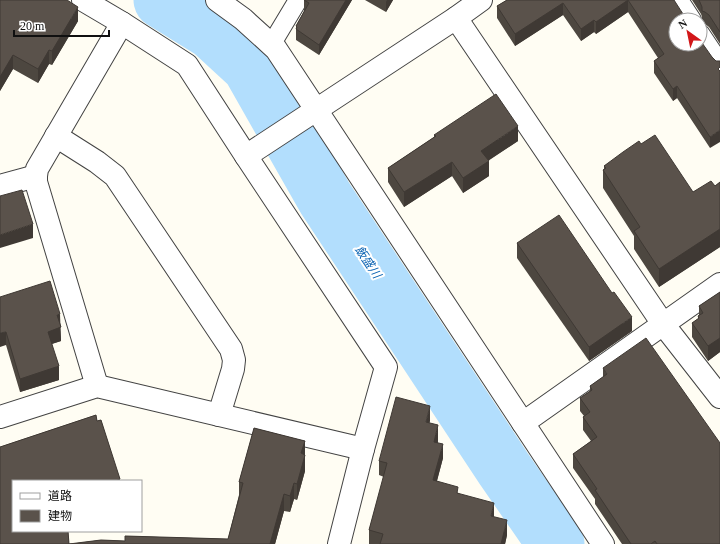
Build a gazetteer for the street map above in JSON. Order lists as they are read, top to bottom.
{
  "water": ["飯盛川"],
  "legend": ["道路", "建物"],
  "scale_bar": "20 m",
  "north": "top left"
}
